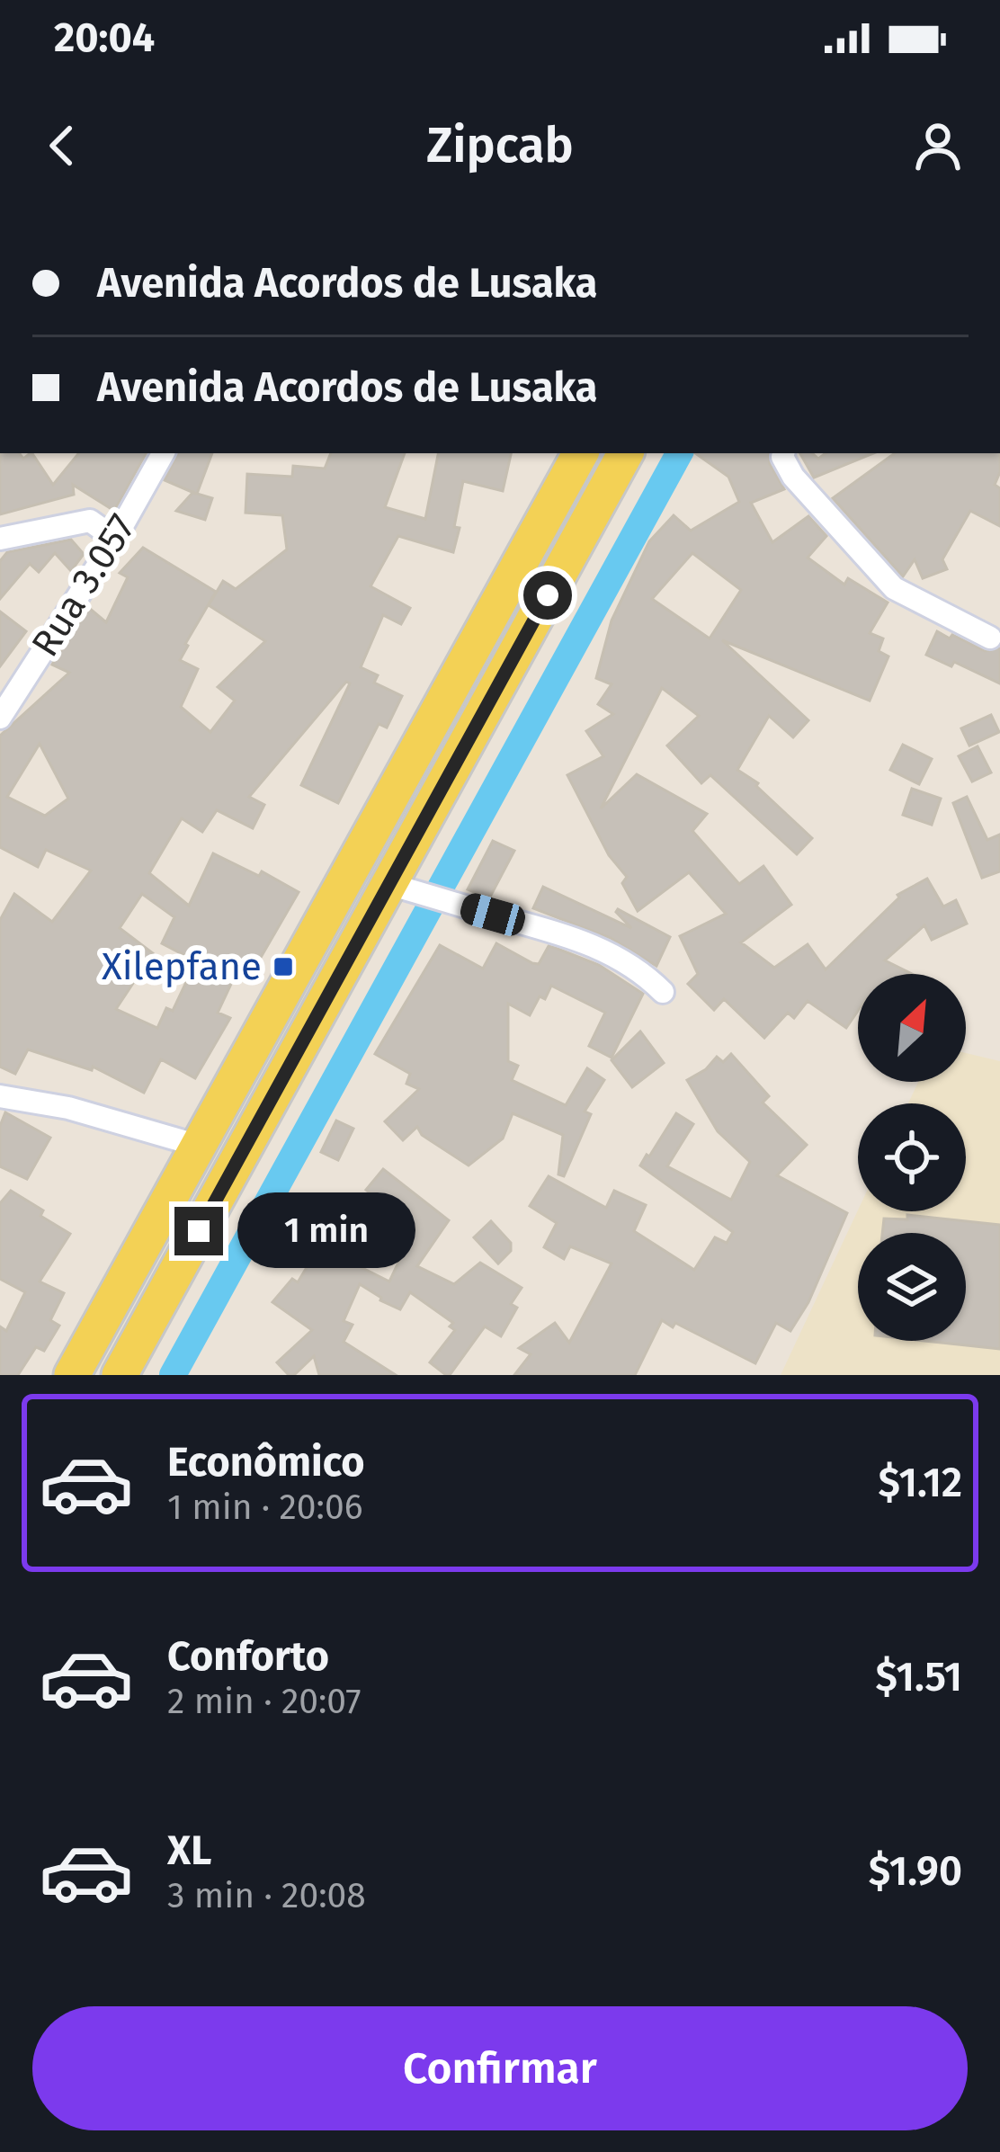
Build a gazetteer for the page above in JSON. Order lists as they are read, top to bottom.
{
  "streets": {
    "street": ["Rua 3.057"]
  },
  "places": {
    "transit": ["Xilepfane"]
  },
  "north": "top right",
  "page": {
    "status": "20:04",
    "header": "Zipcab",
    "banner": ["Avenida Acordos de Lusaka", "Avenida Acordos de Lusaka"],
    "bubble": "1 min",
    "list": [
      {
        "name": "Econômico",
        "note": "1 min · 20:06",
        "value": "$1.12"
      },
      {
        "name": "Conforto",
        "note": "2 min · 20:07",
        "value": "$1.51"
      },
      {
        "name": "XL",
        "note": "3 min · 20:08",
        "value": "$1.90"
      }
    ],
    "buttons": "Confirmar"
  }
}
